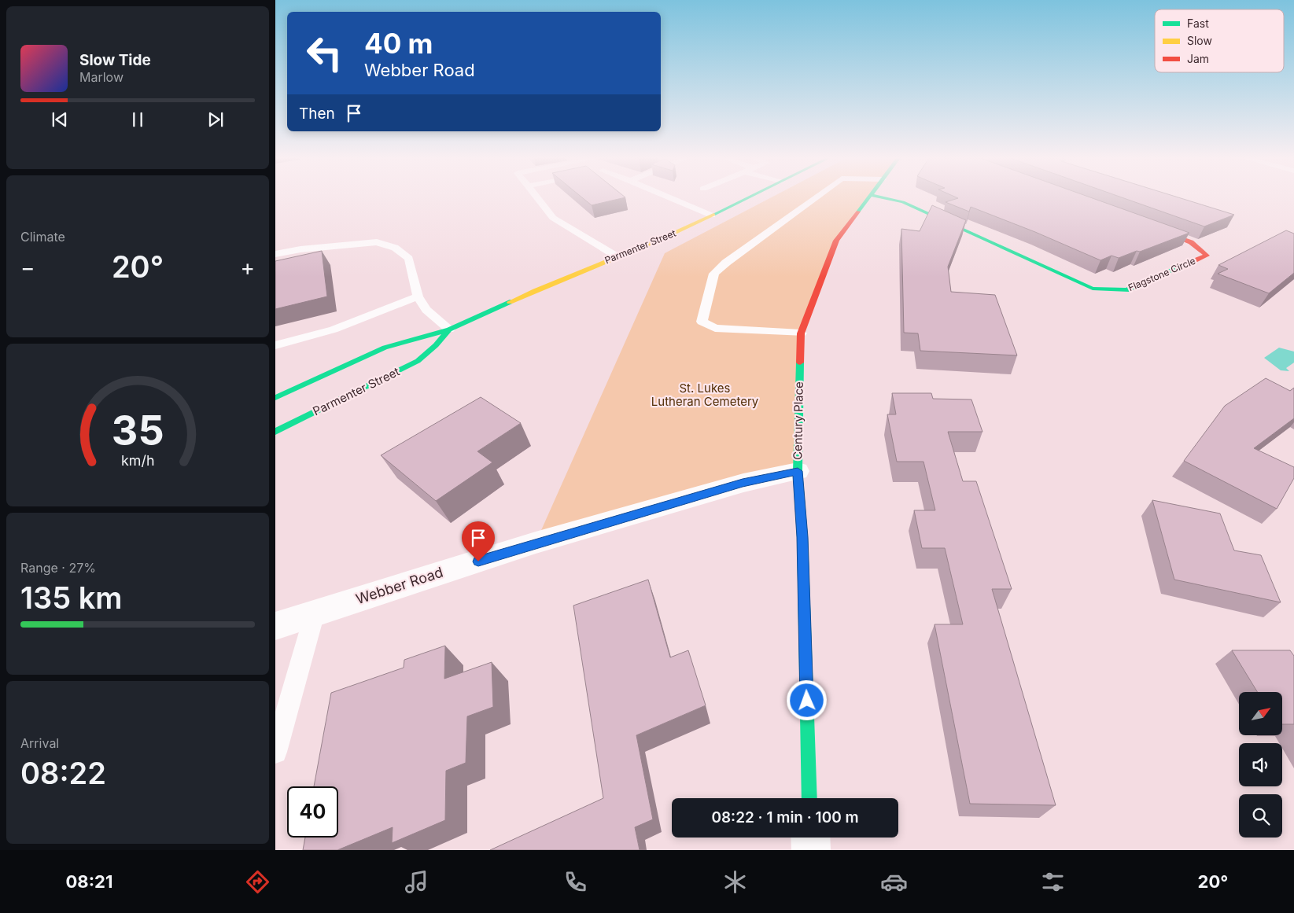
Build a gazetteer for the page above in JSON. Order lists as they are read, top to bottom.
{
  "streets": {
    "street": [
      "Parmenter Street",
      "Flagstone Circle",
      "Century Place",
      "Webber Road"
    ]
  },
  "crossings": [
    ["Century Place", "Webber Road"]
  ],
  "parks": ["St. Lukes Lutheran Cemetery"],
  "legend": ["Fast", "Slow", "Jam"],
  "north": "top right",
  "page": {
    "turn": ["40 m", "Webber Road"],
    "song": ["Slow Tide", "Marlow"],
    "then": "Then",
    "tile": [
      "Climate",
      ["Range · 27%", "135 km"],
      ["Arrival", "08:22"]
    ],
    "heat": ["−", "20°", "+"],
    "limit": "40",
    "trip": "08:22 · 1 min · 100 m",
    "tabs": ["08:21", "20°"],
    "gauge": ["35", "km/h"]
  }
}
